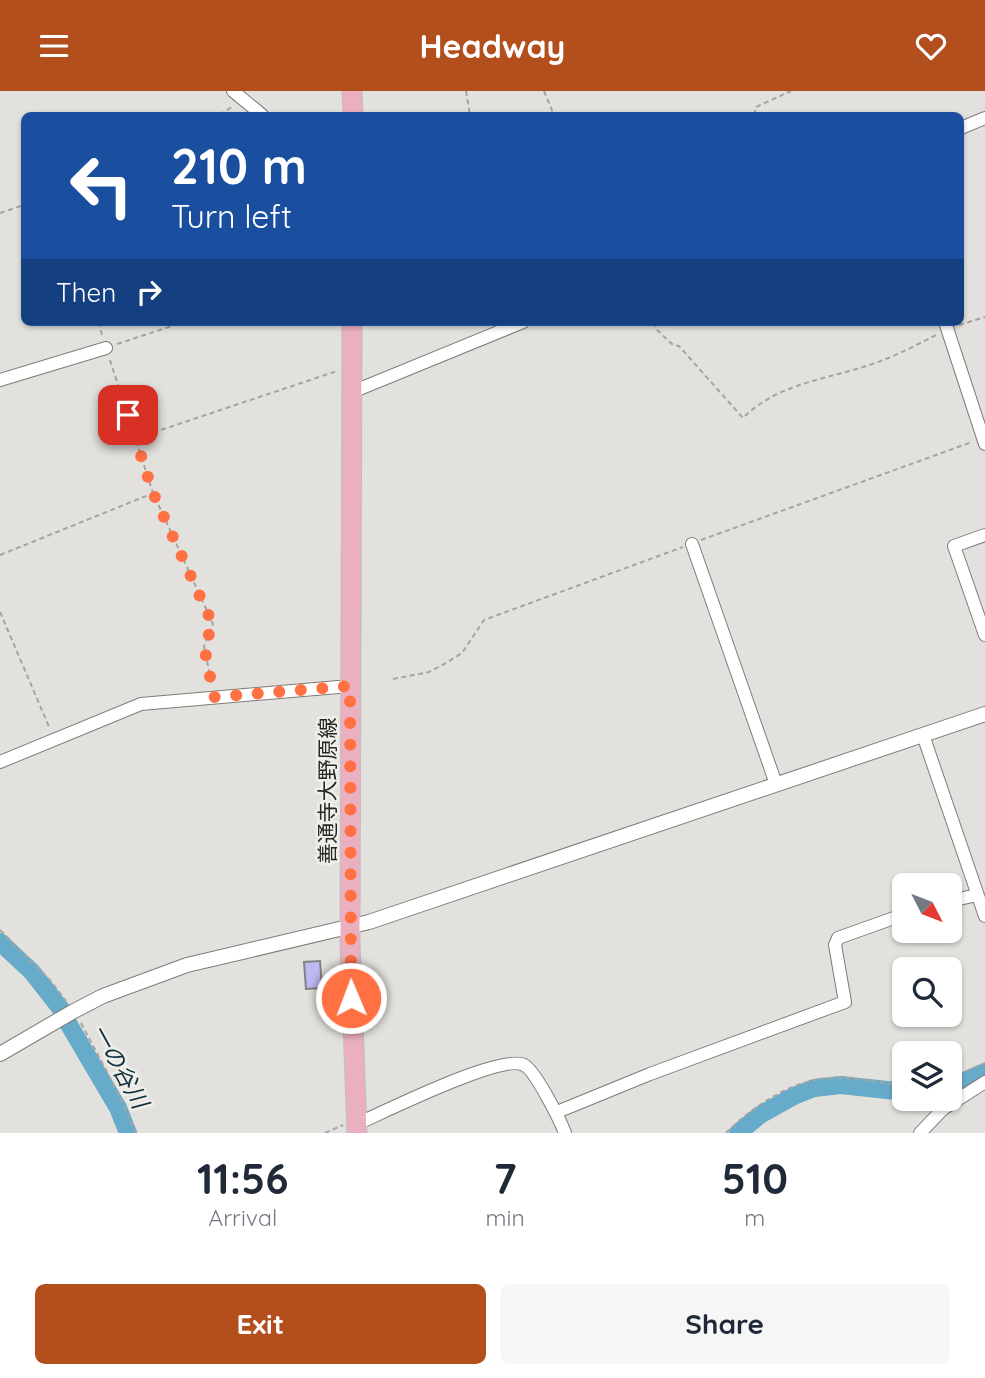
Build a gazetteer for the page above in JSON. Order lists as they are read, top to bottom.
{
  "streets": {
    "main road": ["善通寺大野原線"]
  },
  "water": ["一の谷川"],
  "north": "bottom right",
  "page": {
    "header": "Headway",
    "turn": ["210 m", "Turn left"],
    "then": "Then",
    "eta": [
      "11:56",
      "Arrival",
      "7",
      "min",
      "510",
      "m"
    ],
    "buttons": ["Exit", "Share"]
  }
}
